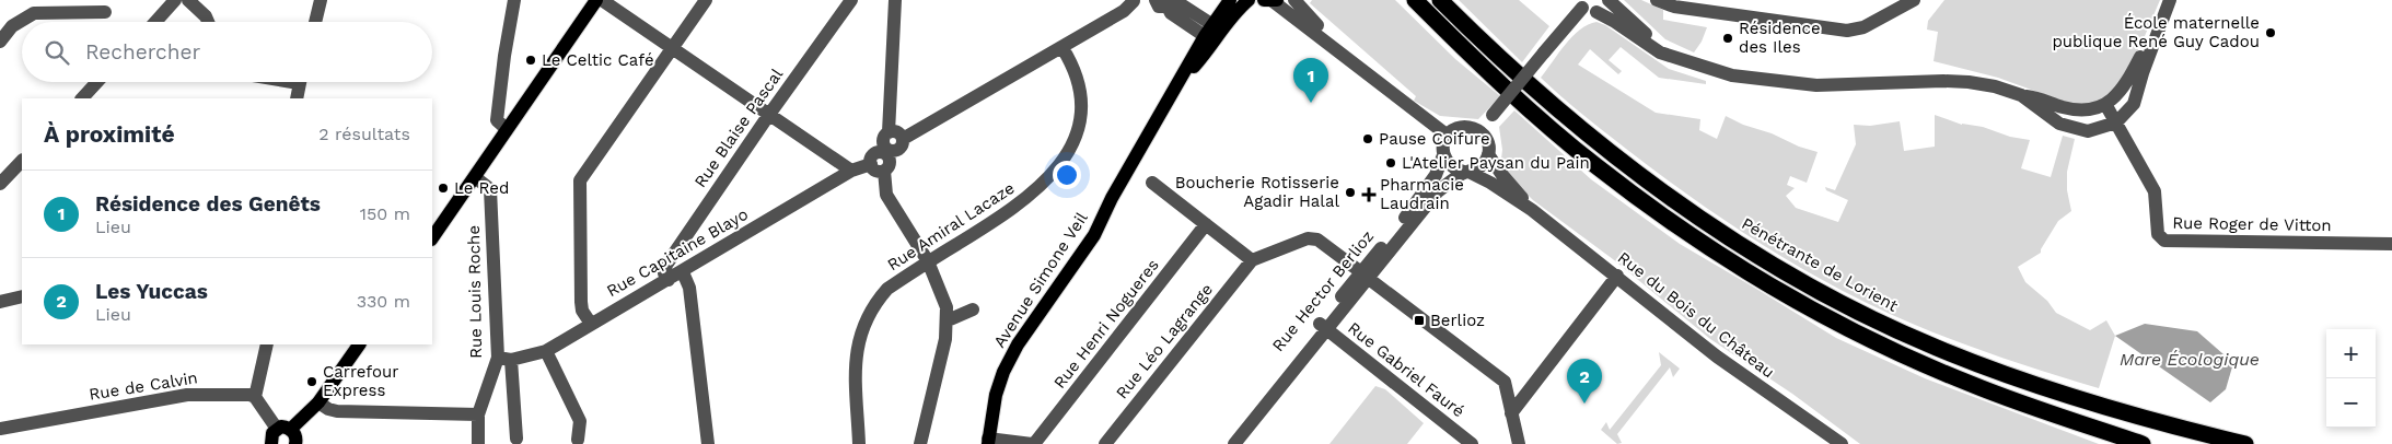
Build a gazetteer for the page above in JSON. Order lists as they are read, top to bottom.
{
  "streets": {
    "highway": ["Pénétrante de Lorient"],
    "main road": ["Avenue Simone Veil"],
    "street": [
      "Rue Blaise Pascal",
      "Rue Roger de Vitton",
      "Rue Amiral Lacaze",
      "Rue Capitaine Blayo",
      "Rue Hector Berlioz",
      "Rue Louis Roche",
      "Rue du Bois du Château",
      "Rue Henri Nogueres",
      "Rue Léo Lagrange",
      "Rue Gabriel Fauré",
      "Rue de Calvin"
    ]
  },
  "crossings": [
    ["Rue Blaise Pascal", "Rue Capitaine Blayo"],
    ["Rue Amiral Lacaze", "Rue Capitaine Blayo"],
    ["Rue Capitaine Blayo", "Rue Louis Roche"],
    ["Rue Hector Berlioz", "Rue du Bois du Château"],
    ["Rue Hector Berlioz", "Rue Gabriel Fauré"]
  ],
  "water": ["Mare Écologique"],
  "places": {
    "other": [
      "École maternelle publique René Guy Cadou",
      "Résidence des Iles",
      "Le Celtic Café",
      "Pause Coifure",
      "L'Atelier Paysan du Pain",
      "Le Red",
      "Boucherie Rotisserie Agadir Halal",
      "Carrefour Express"
    ],
    "health": ["Pharmacie Laudrain"],
    "transit": ["Berlioz"]
  },
  "page": {
    "search": "Rechercher",
    "pins": ["1", "2"],
    "heading": ["À proximité", "2 résultats"],
    "list": [
      {
        "mark": "1",
        "name": "Résidence des Genêts",
        "note": "Lieu",
        "value": "150 m"
      },
      {
        "mark": "2",
        "name": "Les Yuccas",
        "note": "Lieu",
        "value": "330 m"
      }
    ],
    "map_buttons": ["+", "−"]
  }
}
